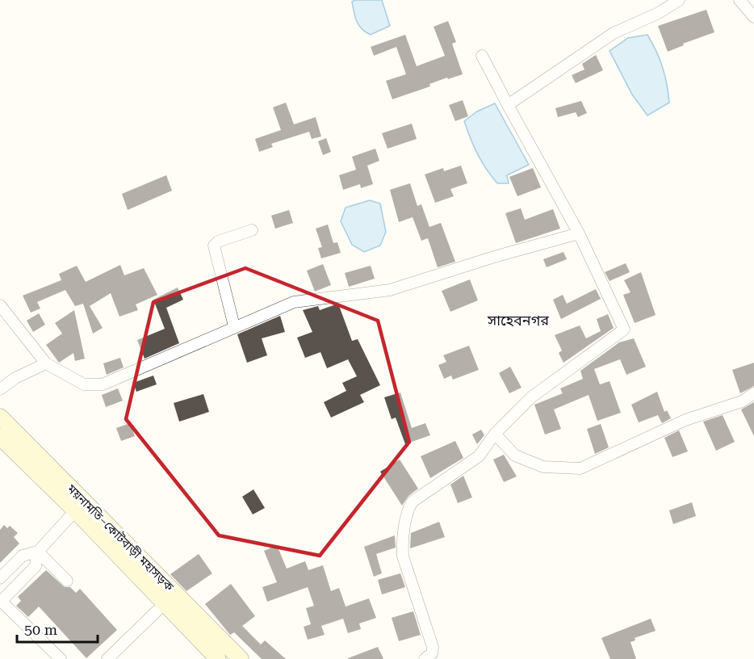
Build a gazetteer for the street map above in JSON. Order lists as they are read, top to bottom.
{
  "streets": {
    "main road": ["ময়নামতি–কোটবাড়ী মহাসড়ক"]
  },
  "districts": ["সাহেবনগর"],
  "scale_bar": "50 m"
}
